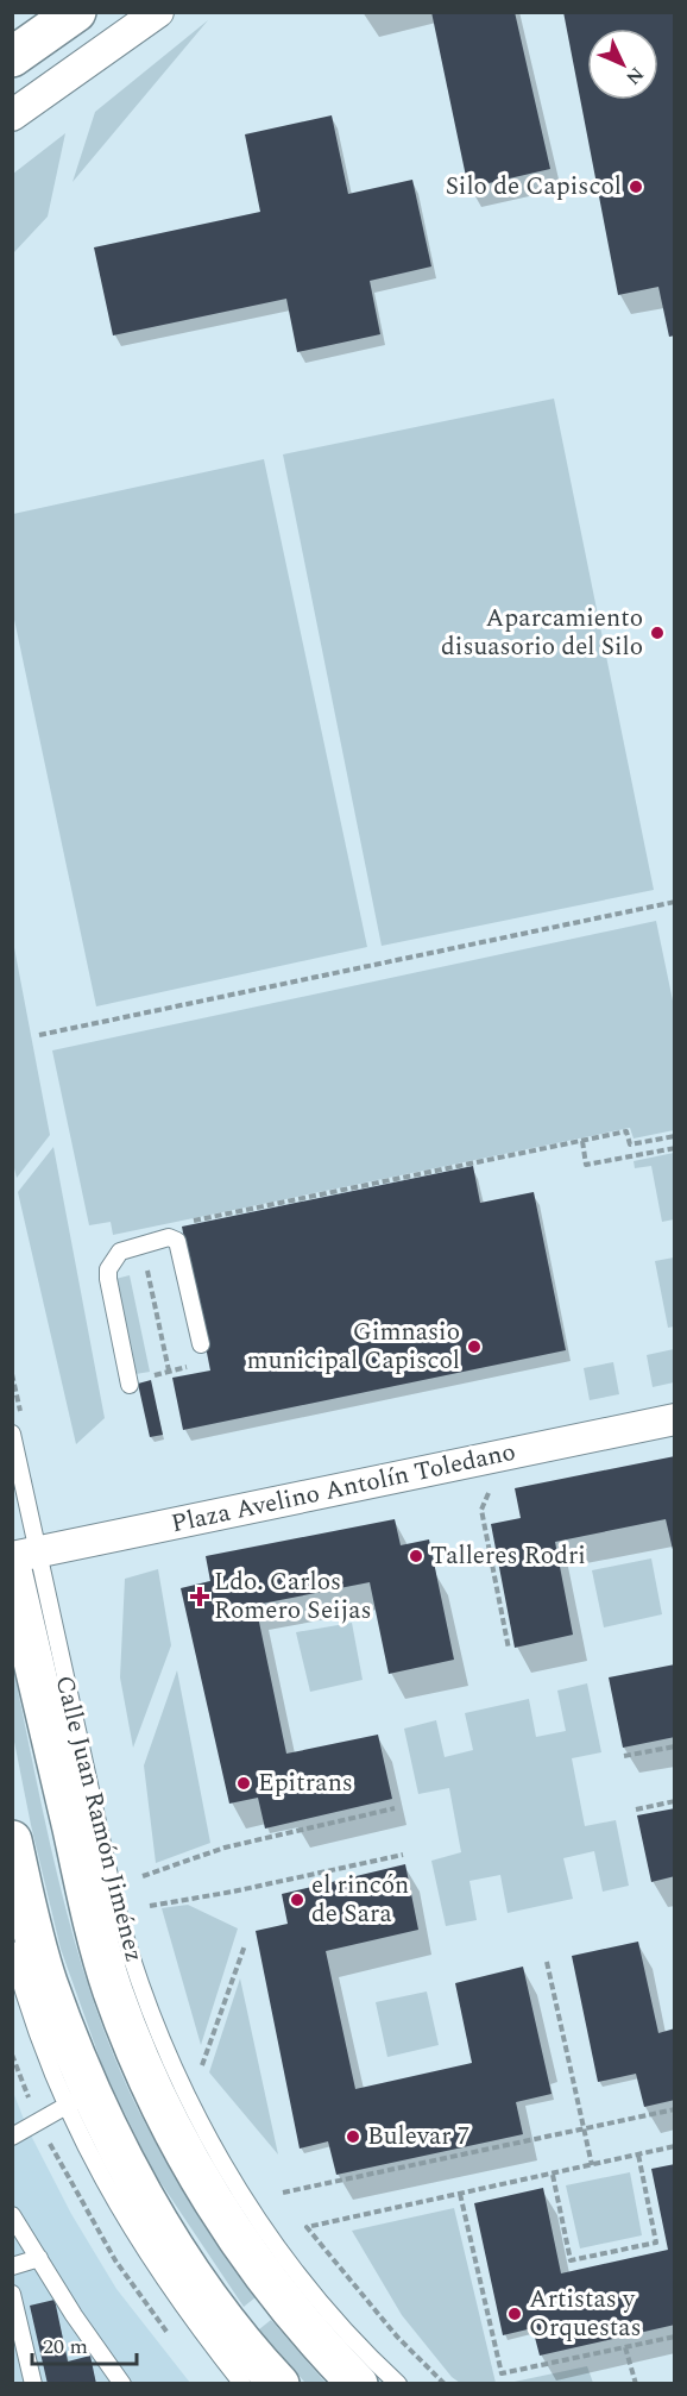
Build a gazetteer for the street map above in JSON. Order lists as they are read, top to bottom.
{
  "streets": {
    "main road": ["Calle Juan Ramón Jiménez"],
    "street": ["Plaza Avelino Antolín Toledano"]
  },
  "crossings": [
    ["Plaza Avelino Antolín Toledano", "Calle Juan Ramón Jiménez"]
  ],
  "places": {
    "other": [
      "Silo de Capiscol",
      "Aparcamiento disuasorio del Silo",
      "Gimnasio municipal Capiscol",
      "Talleres Rodri",
      "Epitrans",
      "el rincón de Sara",
      "Bulevar 7",
      "Artistas y Orquestas"
    ],
    "health": ["Ldo. Carlos Romero Seijas"]
  },
  "scale_bar": "20 m",
  "north": "bottom right"
}
